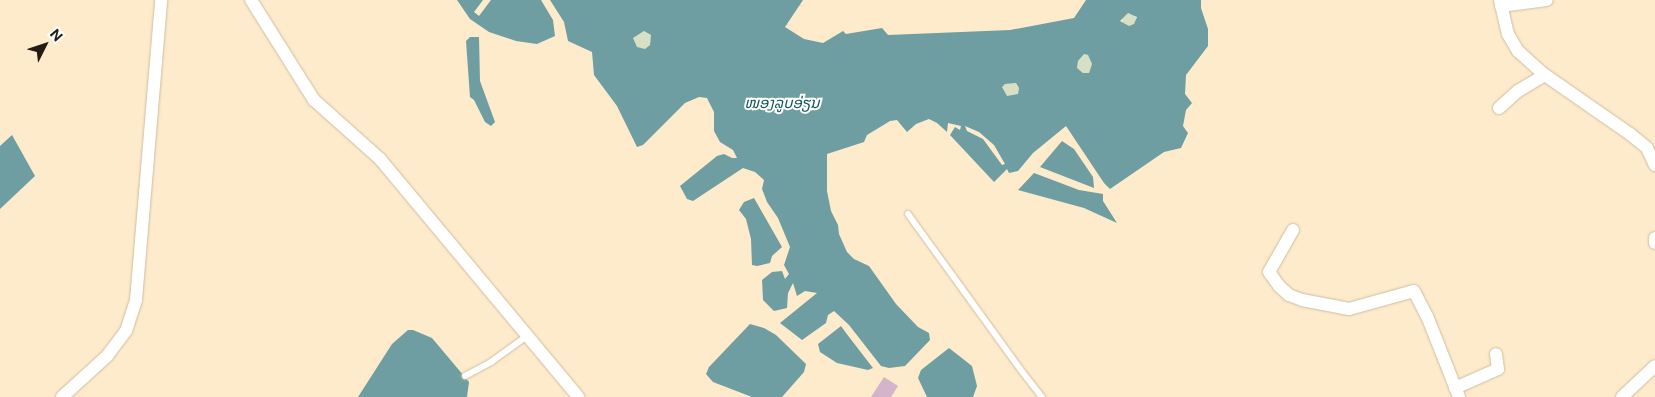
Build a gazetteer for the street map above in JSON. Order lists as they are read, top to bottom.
{
  "water": ["ໜອງລູບອ່ຽນ"],
  "north": "top right"
}
